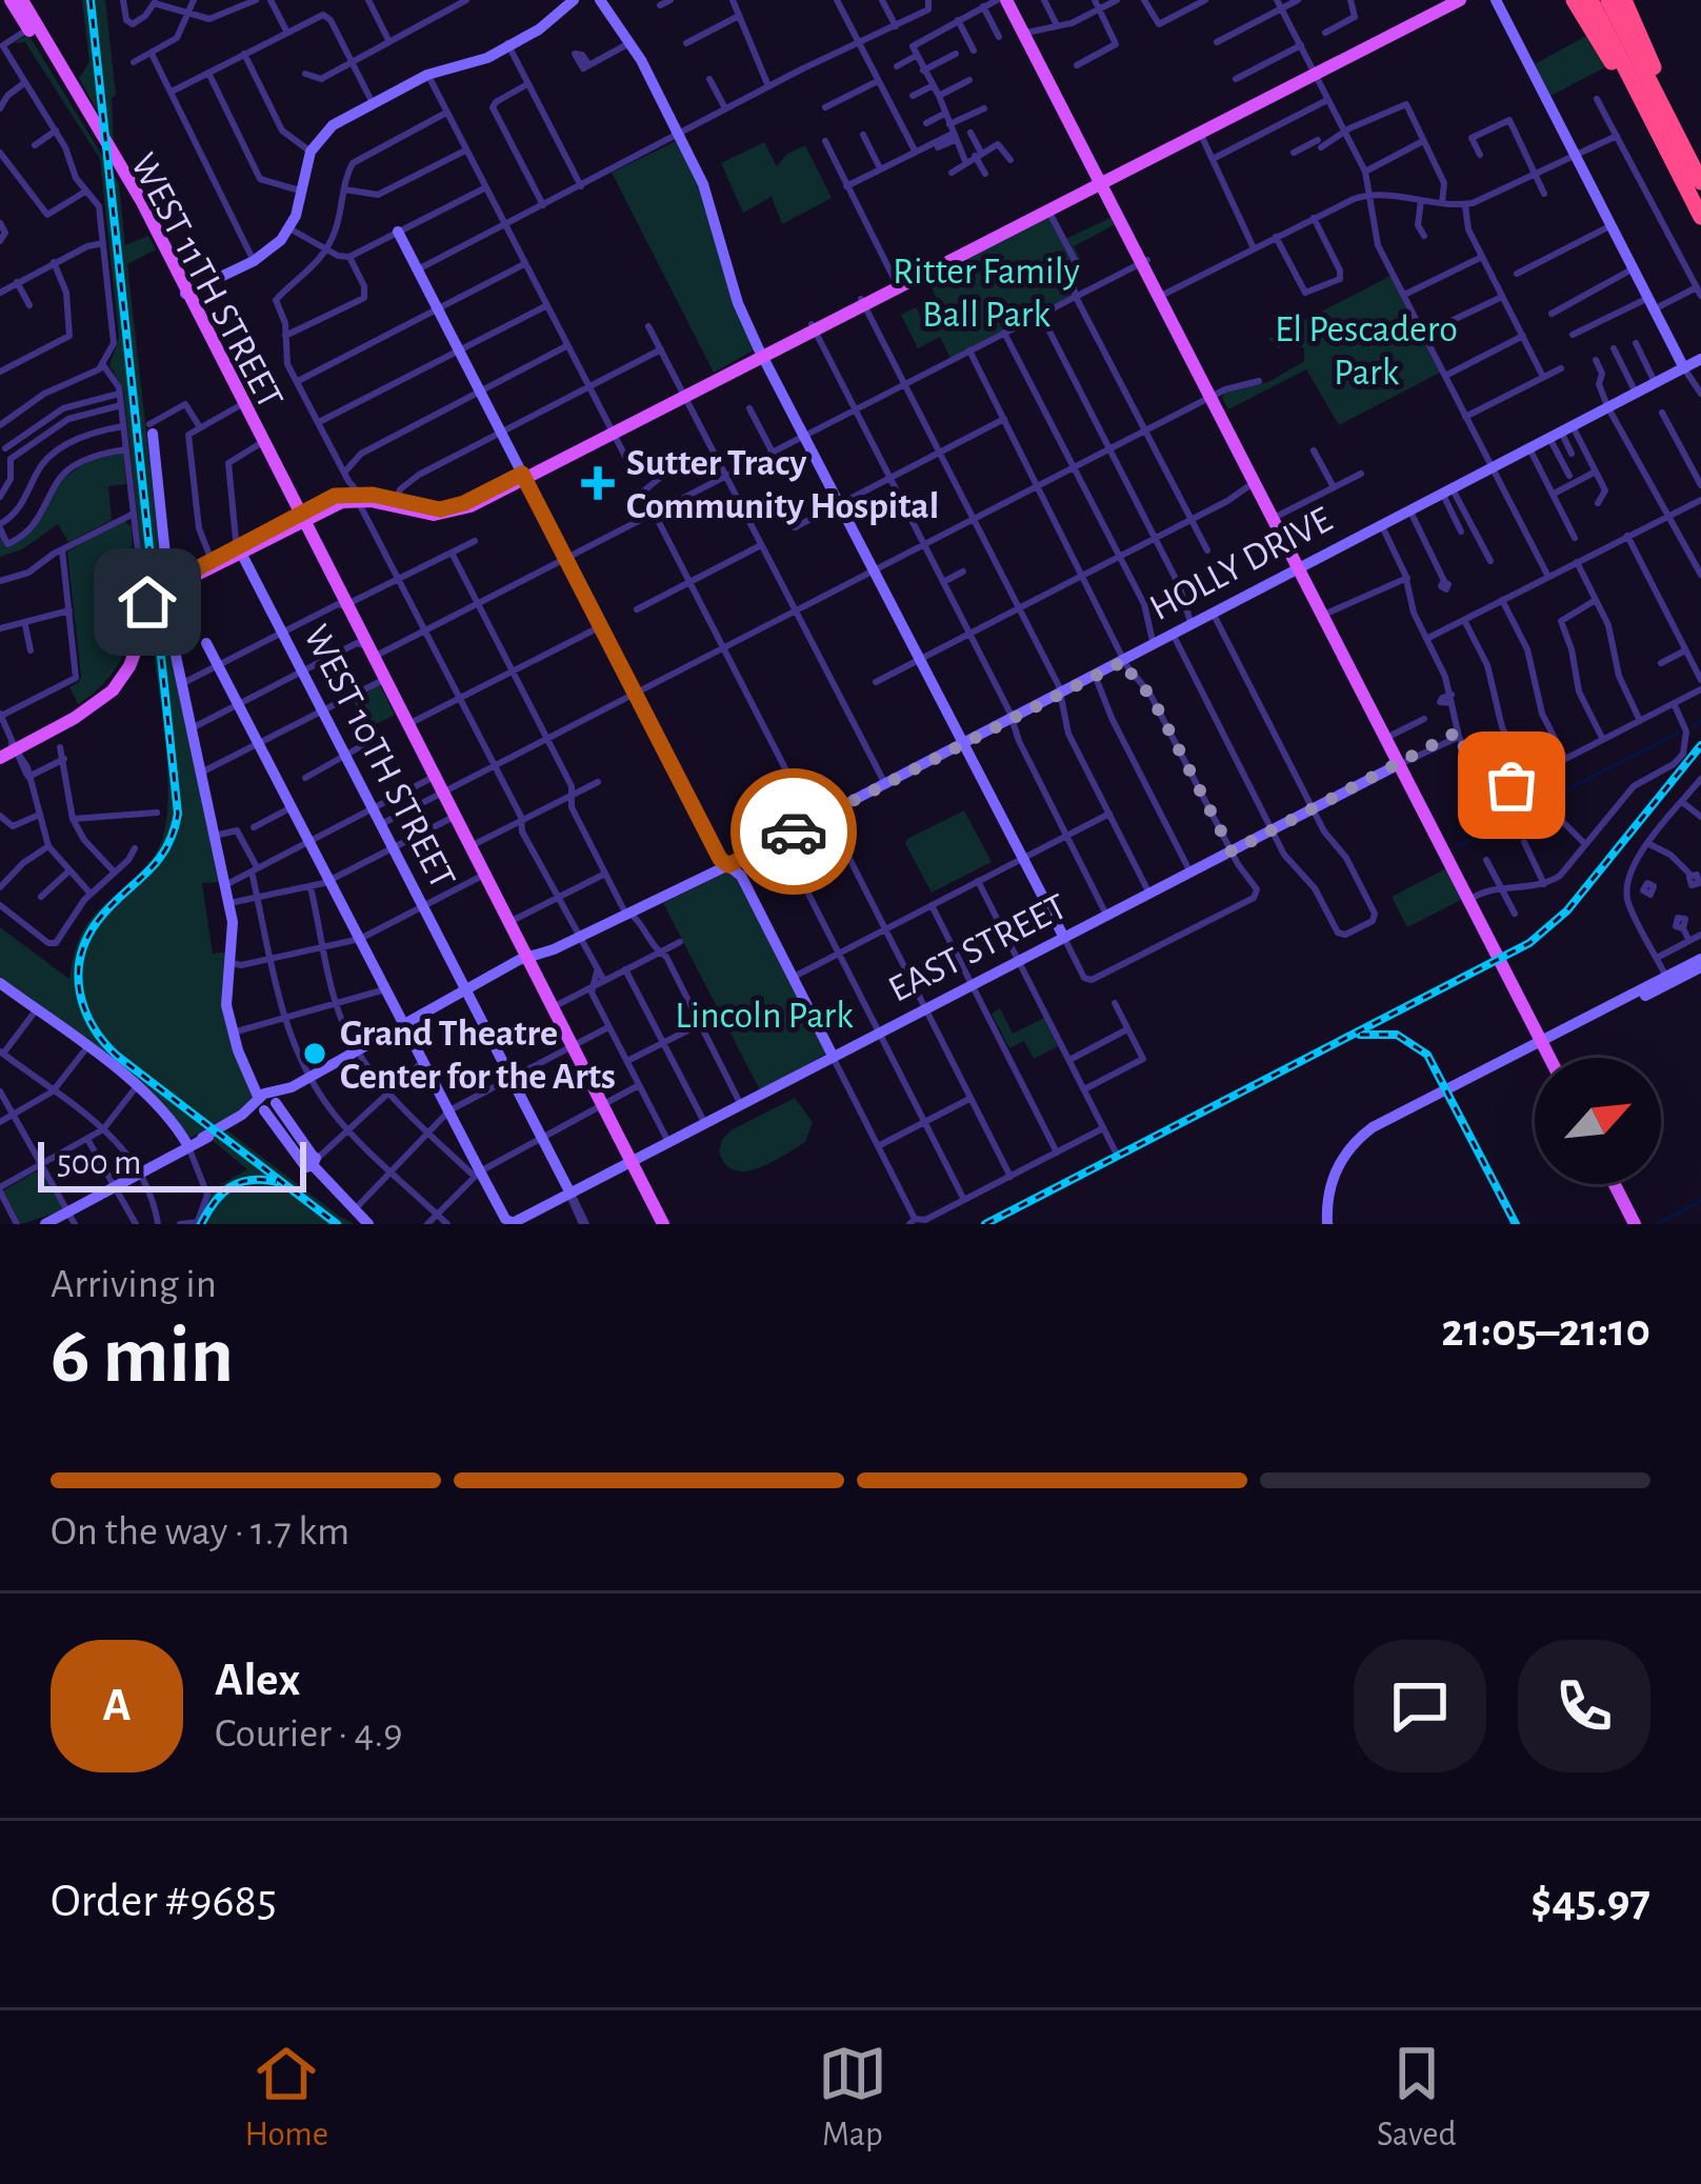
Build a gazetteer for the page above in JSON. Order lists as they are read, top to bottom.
{
  "streets": {
    "main road": ["WEST 11TH STREET"],
    "street": ["HOLLY DRIVE", "WEST 10TH STREET", "EAST STREET"]
  },
  "crossings": [
    ["WEST 11TH STREET", "HOLLY DRIVE"],
    ["WEST 11TH STREET", "WEST 10TH STREET"],
    ["WEST 11TH STREET", "EAST STREET"],
    ["HOLLY DRIVE", "WEST 10TH STREET"],
    ["WEST 10TH STREET", "EAST STREET"]
  ],
  "parks": ["Ritter Family Ball Park", "El Pescadero Park", "Lincoln Park"],
  "places": {
    "health": ["Sutter Tracy Community Hospital"],
    "other": ["Grand Theatre Center for the Arts"]
  },
  "scale_bar": "500 m",
  "north": "top right",
  "page": {
    "scale": "500 m",
    "heading": ["6 min", "Arriving in", "21:05–21:10"],
    "panel": [
      "Alex",
      "Courier · 4.9",
      "Order #9685",
      "$45.97"
    ],
    "bar": "On the way · 1.7 km",
    "round": "A",
    "tabs": ["Home", "Map", "Saved"]
  }
}
